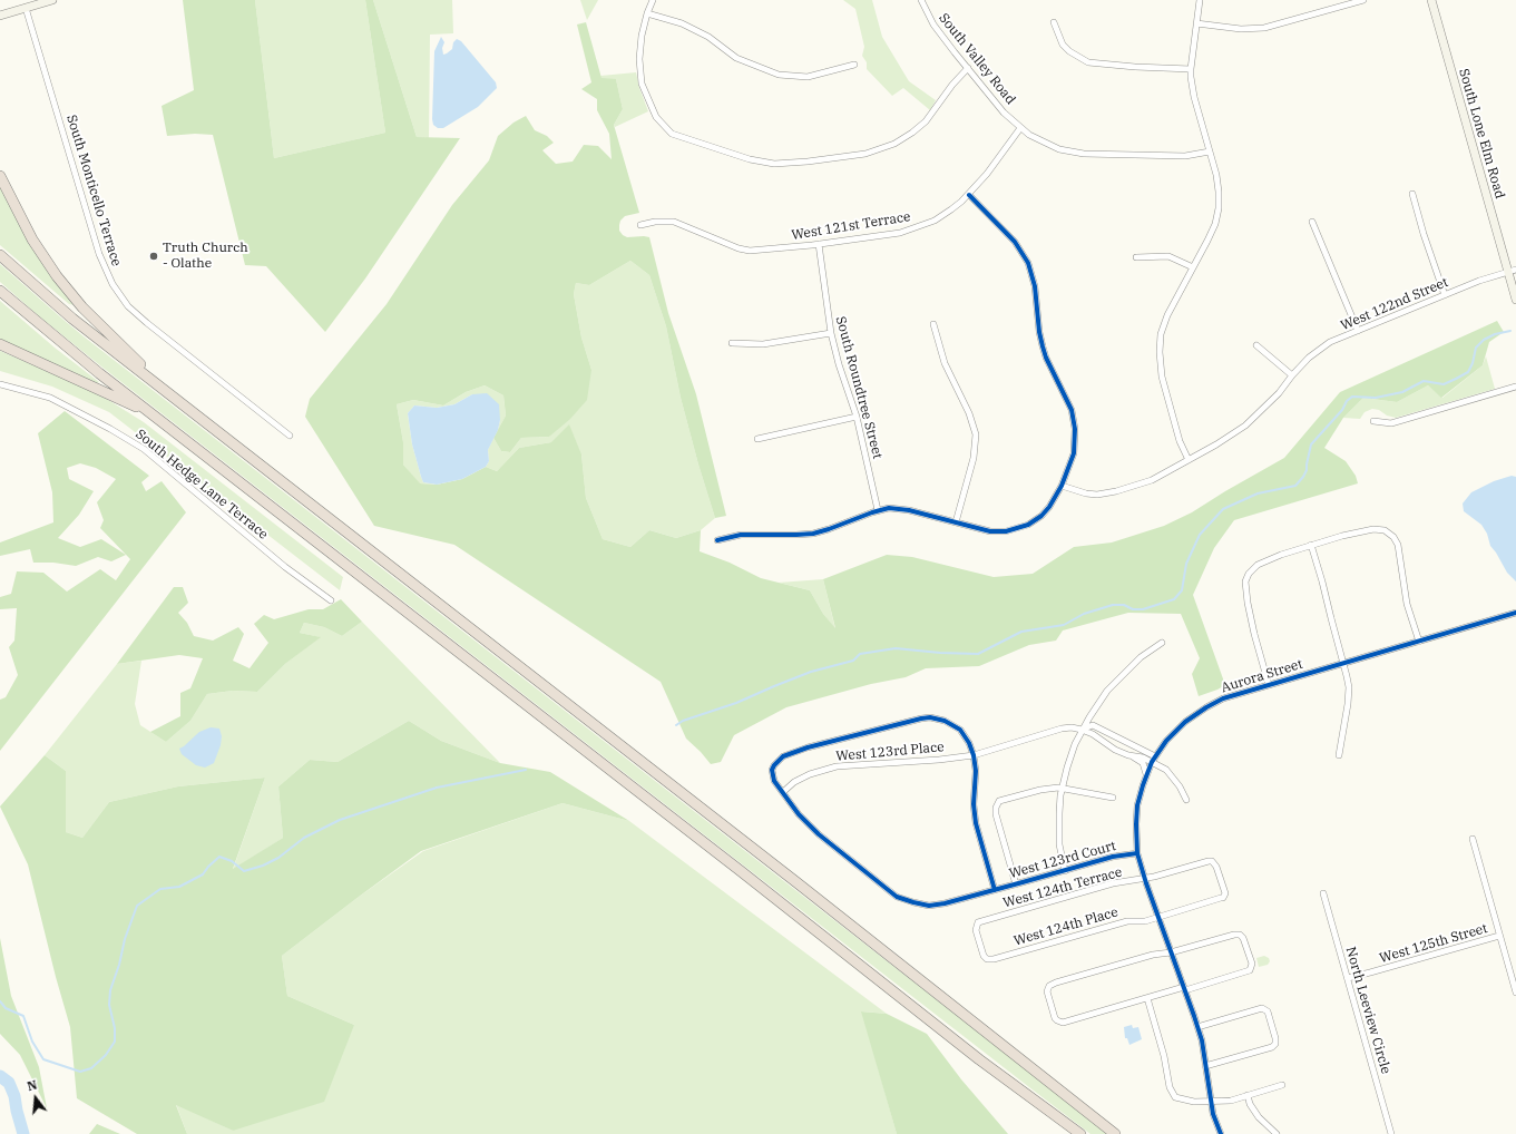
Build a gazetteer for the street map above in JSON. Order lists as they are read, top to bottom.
{
  "streets": {
    "street": [
      "South Valley Road",
      "South Lone Elm Road",
      "South Monticello Terrace",
      "West 121st Terrace",
      "West 122nd Street",
      "South Roundtree Street",
      "South Hedge Lane Terrace",
      "Aurora Street",
      "West 123rd Place",
      "West 123rd Court",
      "West 124th Terrace",
      "West 124th Place",
      "West 125th Street",
      "North Leeview Circle"
    ]
  },
  "crossings": [
    ["South Valley Road", "West 121st Terrace"],
    ["South Lone Elm Road", "West 122nd Street"],
    ["West 121st Terrace", "South Roundtree Street"],
    ["Aurora Street", "West 123rd Place"],
    ["Aurora Street", "West 123rd Court"],
    ["Aurora Street", "West 124th Terrace"],
    ["Aurora Street", "West 124th Place"],
    ["West 123rd Place", "West 123rd Court"],
    ["West 124th Terrace", "West 124th Place"],
    ["West 125th Street", "North Leeview Circle"]
  ],
  "places": ["Truth Church - Olathe"],
  "north": "top"
}
